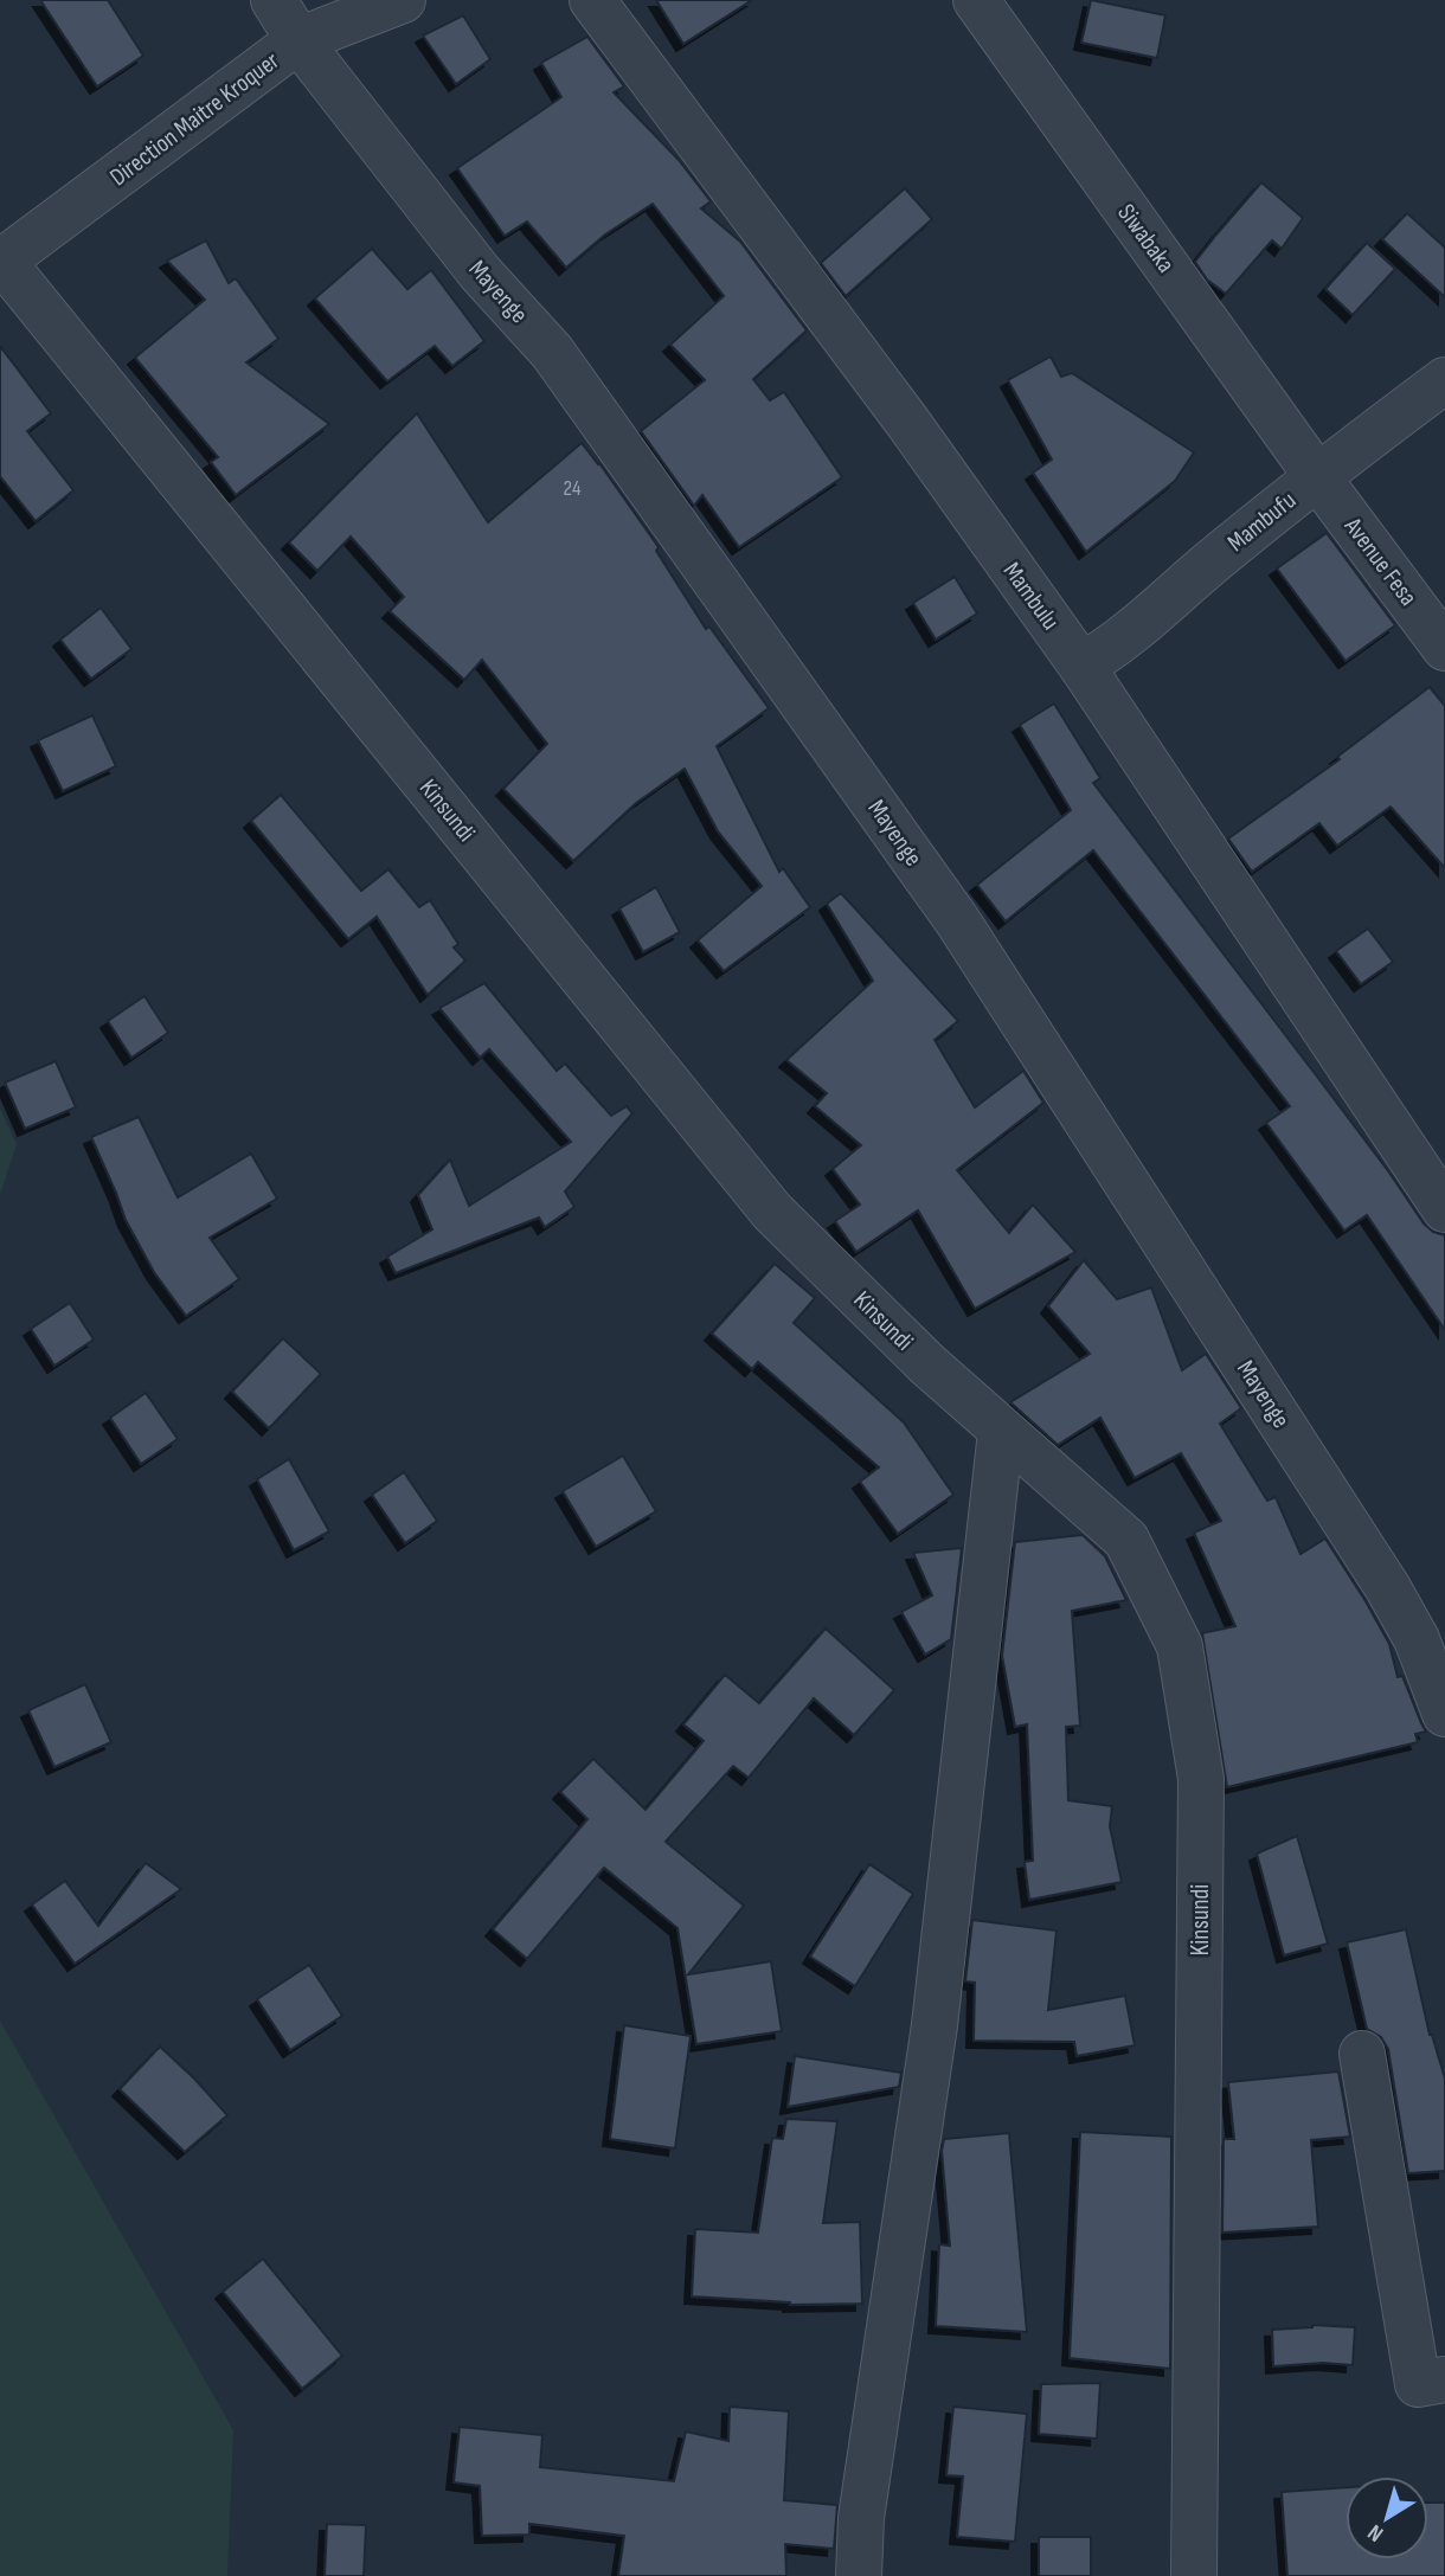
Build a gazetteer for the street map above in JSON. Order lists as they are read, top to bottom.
{
  "streets": {
    "street": [
      "Direction Maitre Kroquer",
      "Siwabaka",
      "Mayenge",
      "Mambufu",
      "Avenue Fesa",
      "Mambulu",
      "Kinsundi"
    ]
  },
  "crossings": [
    ["Direction Maitre Kroquer", "Mayenge"],
    ["Direction Maitre Kroquer", "Kinsundi"],
    ["Siwabaka", "Mambufu"],
    ["Siwabaka", "Avenue Fesa"],
    ["Mambufu", "Avenue Fesa"],
    ["Mambufu", "Mambulu"]
  ],
  "house_numbers": ["24"],
  "north": "bottom left"
}
